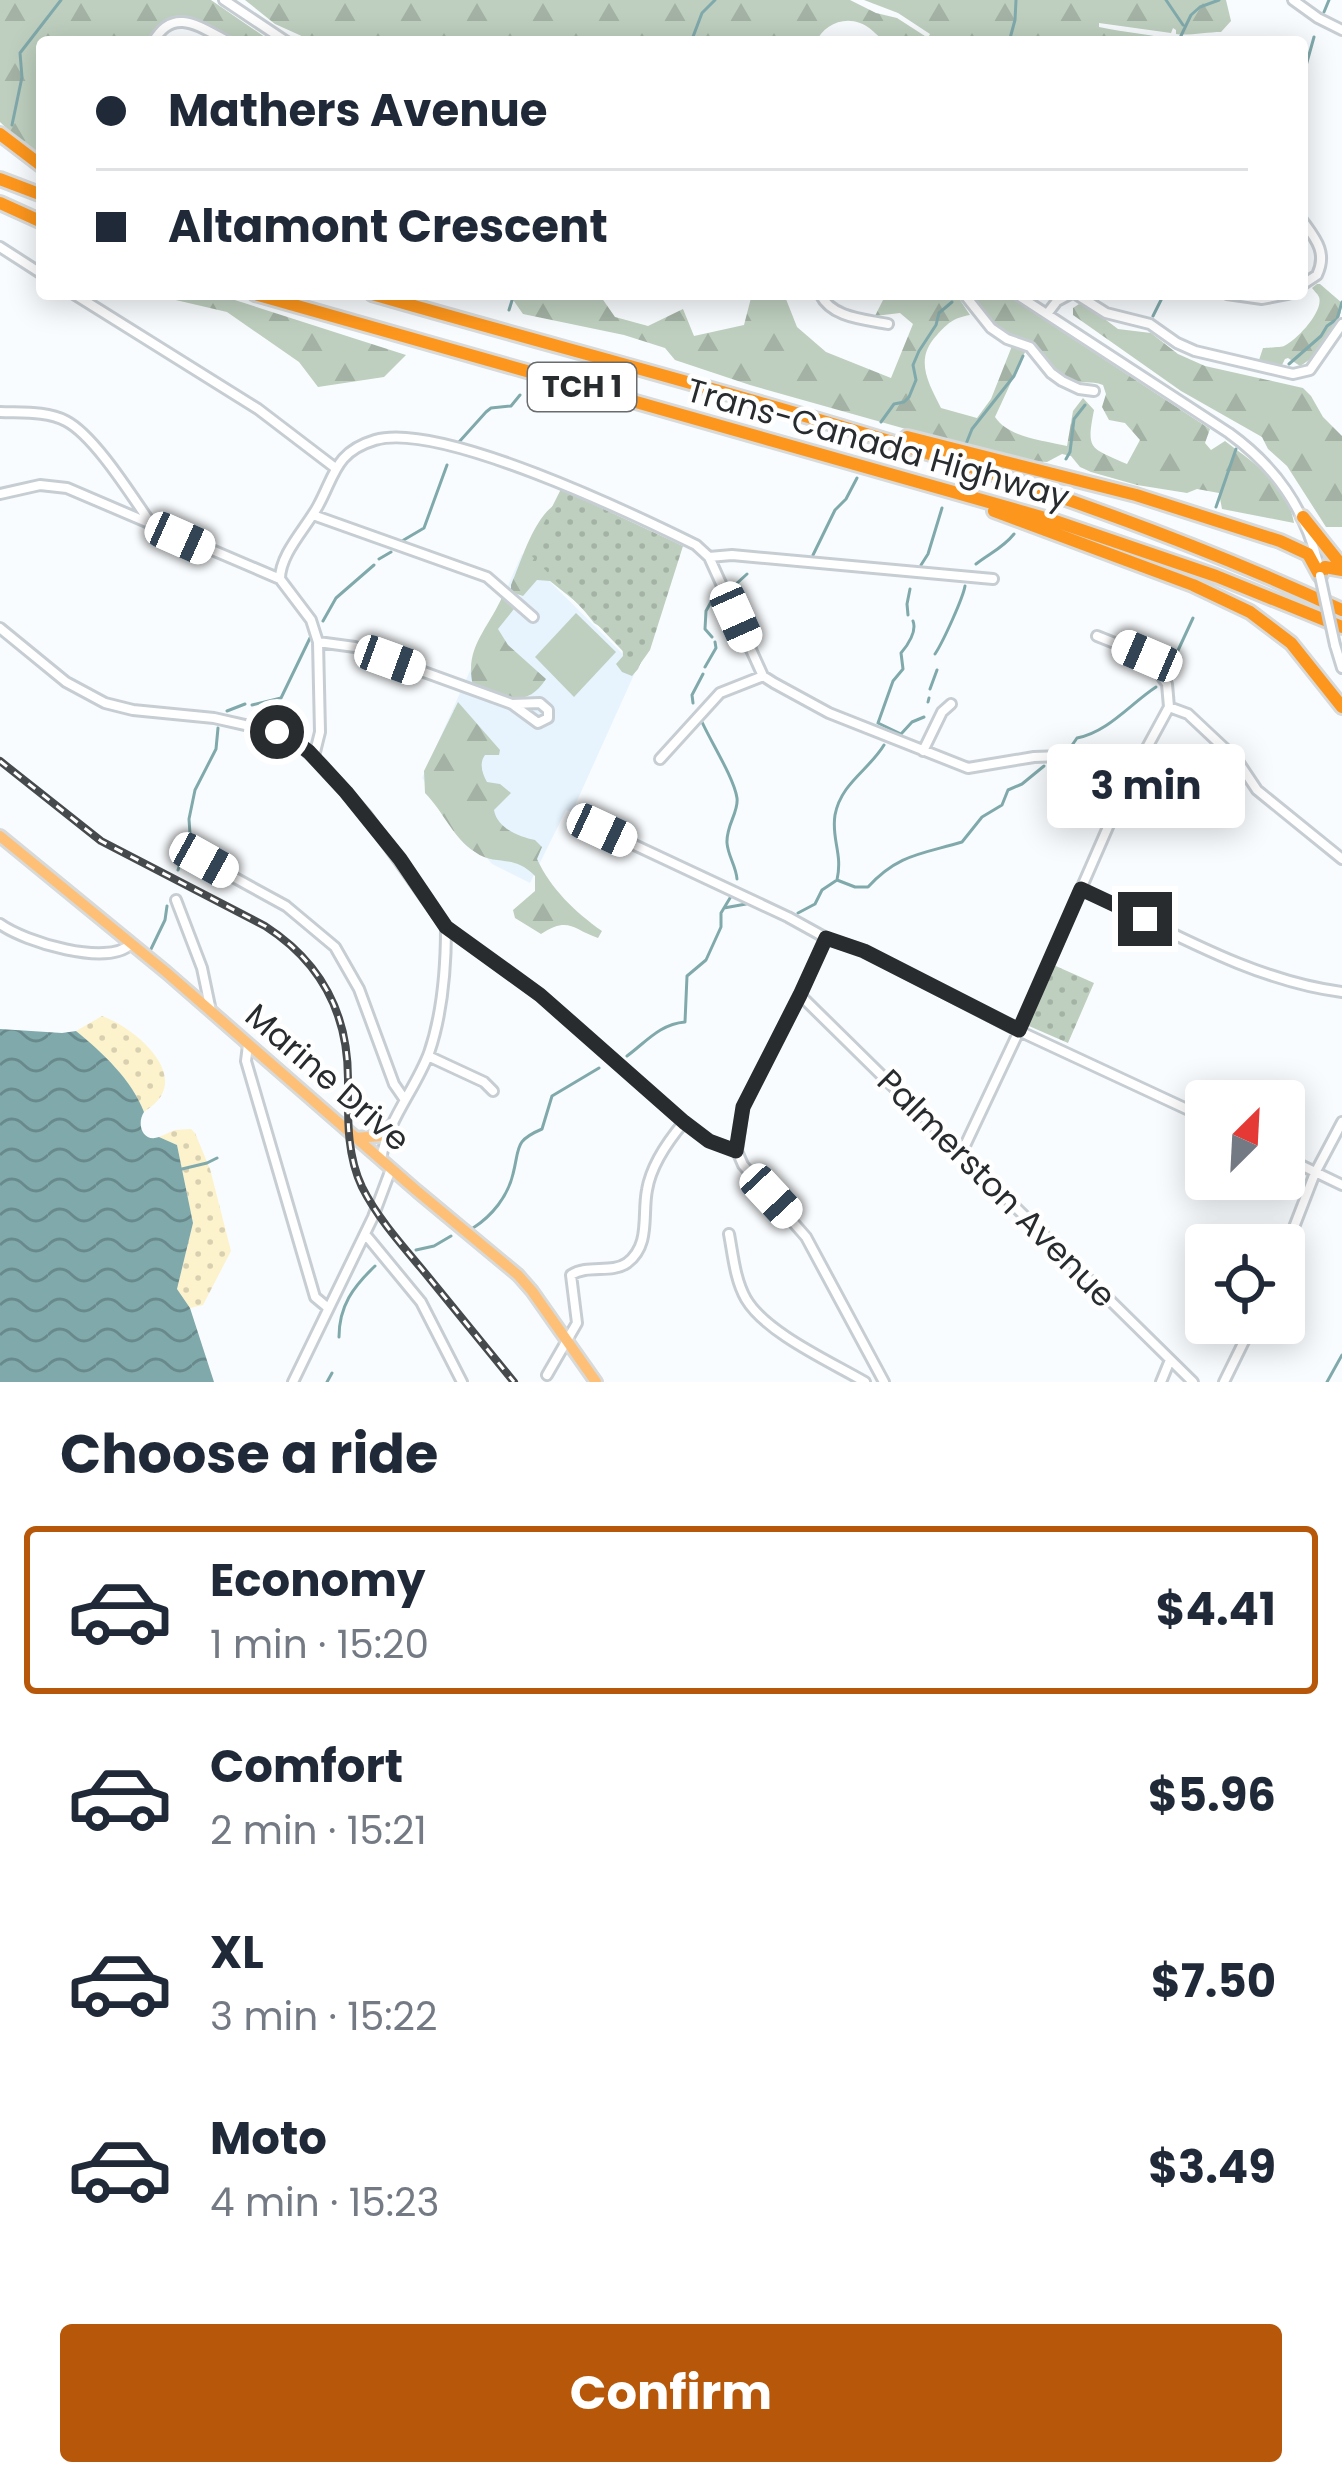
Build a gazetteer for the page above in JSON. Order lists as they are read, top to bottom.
{
  "streets": {
    "highway": ["TCH 1", "Trans-Canada Highway"],
    "main road": ["Marine Drive"],
    "street": ["Palmerston Avenue"]
  },
  "north": "top right",
  "page": {
    "banner": ["Mathers Avenue", "Altamont Crescent"],
    "bubble": "3 min",
    "heading": "Choose a ride",
    "list": [
      {
        "name": "Economy",
        "note": "1 min · 15:20",
        "value": "$4.41"
      },
      {
        "name": "Comfort",
        "note": "2 min · 15:21",
        "value": "$5.96"
      },
      {
        "name": "XL",
        "note": "3 min · 15:22",
        "value": "$7.50"
      },
      {
        "name": "Moto",
        "note": "4 min · 15:23",
        "value": "$3.49"
      }
    ],
    "buttons": "Confirm"
  }
}
